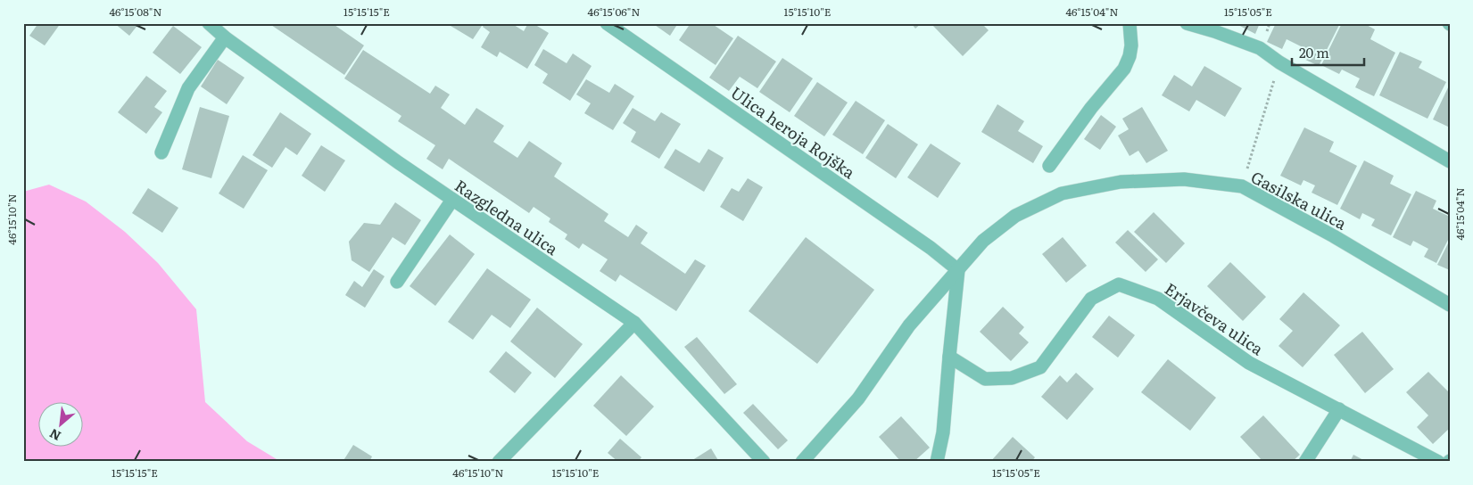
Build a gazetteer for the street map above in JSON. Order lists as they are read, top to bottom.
{
  "streets": {
    "street": [
      "Ulica heroja Rojška",
      "Gasilska ulica",
      "Razgledna ulica",
      "Erjavčeva ulica"
    ]
  },
  "crossings": [
    ["Ulica heroja Rojška", "Gasilska ulica"]
  ],
  "scale_bar": "20 m",
  "north": "bottom left",
  "coordinates": [
    "46°15'08\"N",
    "15°15'15\"E",
    "46°15'06\"N",
    "15°15'10\"E",
    "46°15'04\"N",
    "15°15'05\"E",
    "46°15'10\"N"
  ]
}
